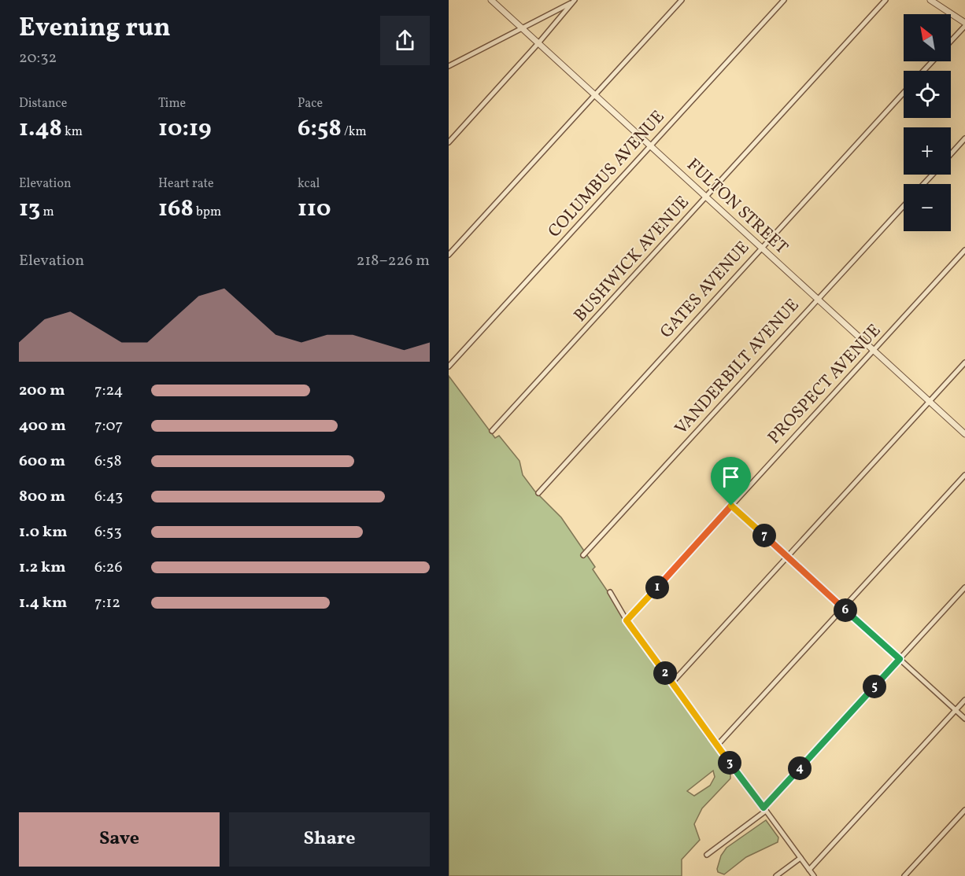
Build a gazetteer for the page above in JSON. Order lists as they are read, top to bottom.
{
  "streets": {
    "street": [
      "COLUMBUS AVENUE",
      "FULTON STREET",
      "BUSHWICK AVENUE",
      "GATES AVENUE",
      "VANDERBILT AVENUE",
      "PROSPECT AVENUE"
    ]
  },
  "crossings": [
    ["COLUMBUS AVENUE", "FULTON STREET"],
    ["FULTON STREET", "BUSHWICK AVENUE"],
    ["FULTON STREET", "GATES AVENUE"],
    ["FULTON STREET", "VANDERBILT AVENUE"],
    ["FULTON STREET", "PROSPECT AVENUE"]
  ],
  "north": "top left",
  "page": {
    "heading": ["Evening run", "20:32"],
    "map_buttons": ["+", "−"],
    "stats": [
      ["Distance", "1.48 km"],
      ["Time", "10:19"],
      ["Pace", "6:58 /km"],
      ["Elevation", "13 m"],
      ["Heart rate", "168 bpm"],
      ["kcal", "110"]
    ],
    "chart": ["Elevation", "218–226 m"],
    "list": [
      {
        "name": "200 m",
        "note": "7:24"
      },
      {
        "name": "400 m",
        "note": "7:07"
      },
      {
        "name": "600 m",
        "note": "6:58"
      },
      {
        "name": "800 m",
        "note": "6:43"
      },
      {
        "name": "1.0 km",
        "note": "6:53"
      },
      {
        "name": "1.2 km",
        "note": "6:26"
      },
      {
        "name": "1.4 km",
        "note": "7:12"
      }
    ],
    "pins": [
      "7",
      "1",
      "6",
      "2",
      "5",
      "3",
      "4"
    ],
    "buttons": ["Save", "Share"]
  }
}
